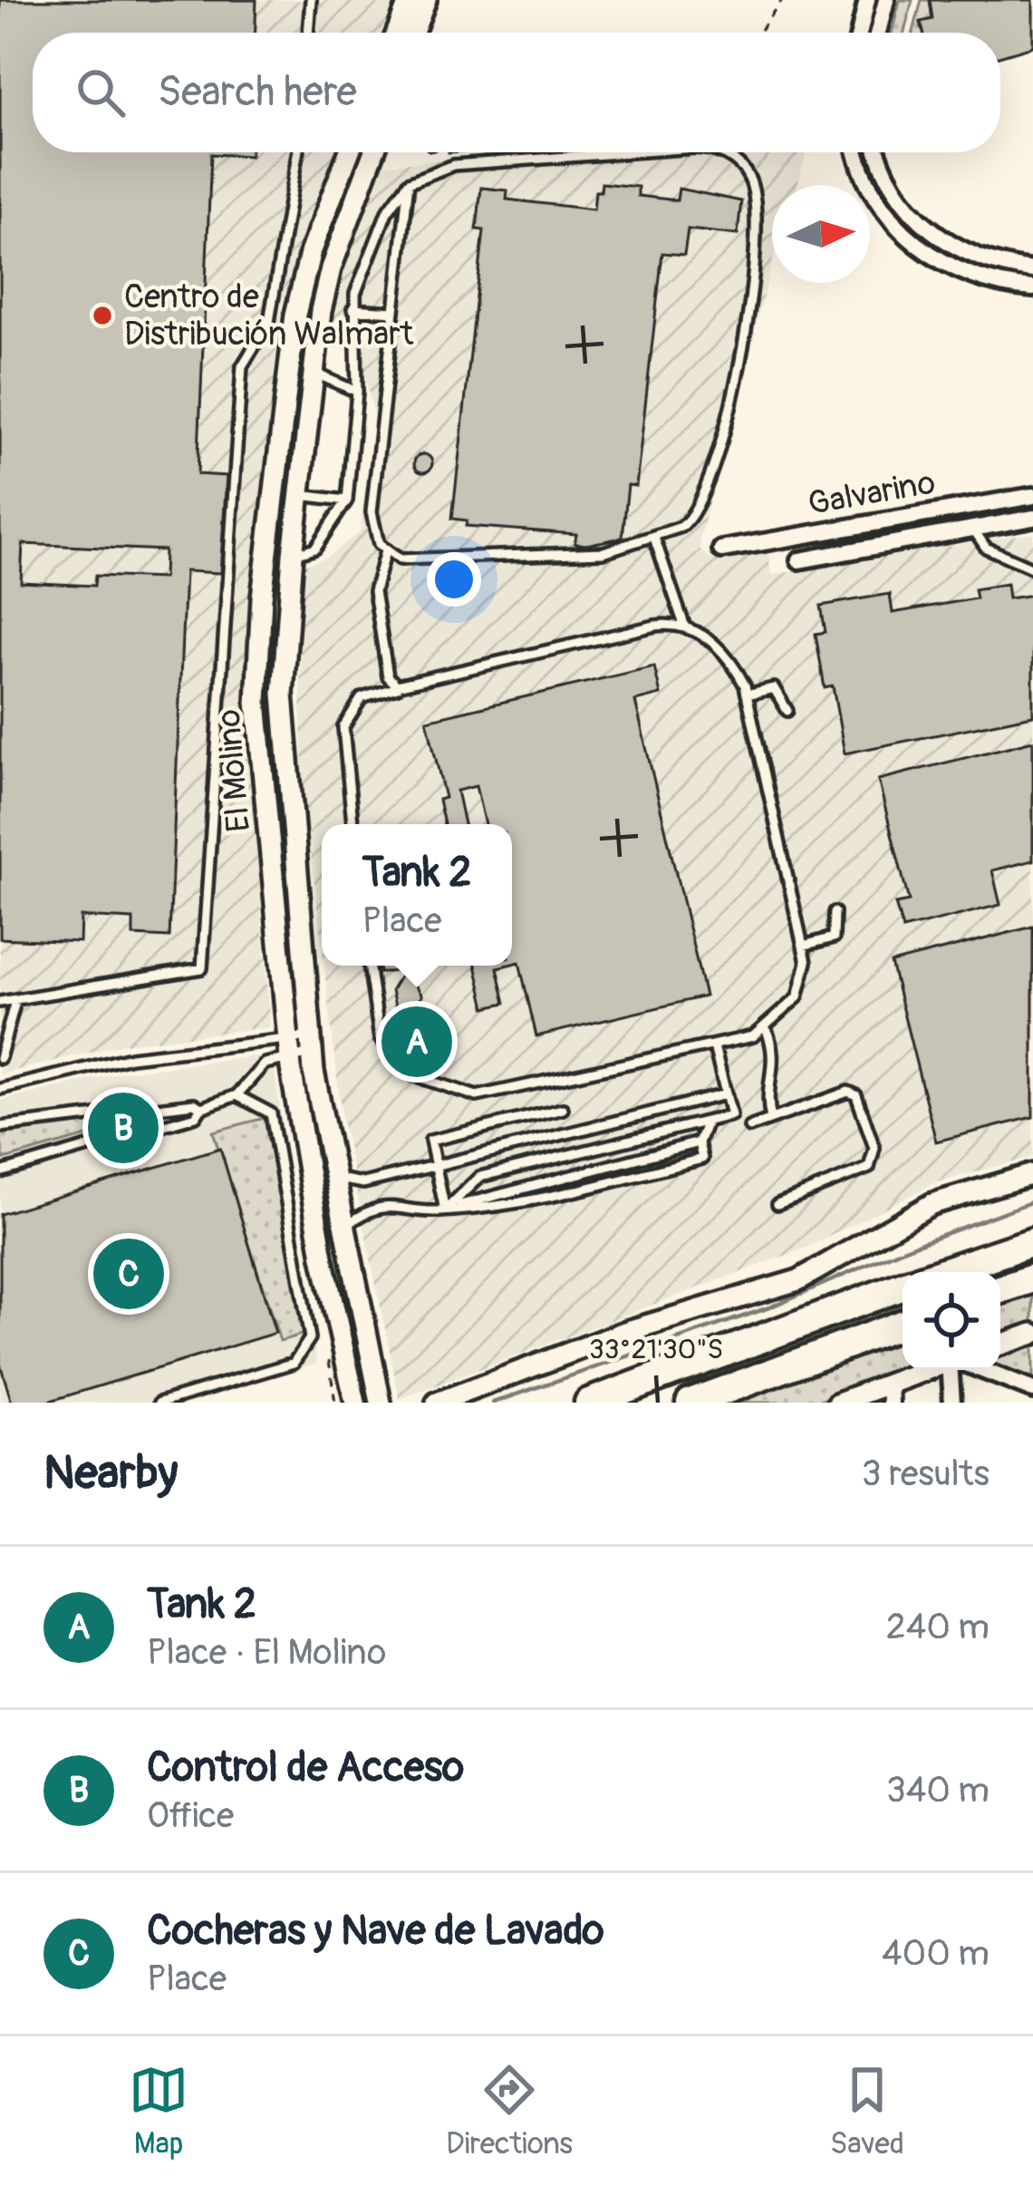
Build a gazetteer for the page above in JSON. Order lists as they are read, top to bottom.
{
  "streets": {
    "street": ["Galvarino", "El Molino"]
  },
  "places": ["Centro de Distribución Walmart"],
  "north": "right",
  "page": {
    "search": "Search here",
    "popup": ["Tank 2", "Place"],
    "pins": ["A", "B", "C"],
    "heading": ["Nearby", "3 results"],
    "list": [
      {
        "mark": "A",
        "name": "Tank 2",
        "note": "Place · El Molino",
        "value": "240 m"
      },
      {
        "mark": "B",
        "name": "Control de Acceso",
        "note": "Office",
        "value": "340 m"
      },
      {
        "mark": "C",
        "name": "Cocheras y Nave de Lavado",
        "note": "Place",
        "value": "400 m"
      }
    ],
    "nav": ["Map", "Directions", "Saved"]
  },
  "coordinates": ["33°21'30\"S"]
}
